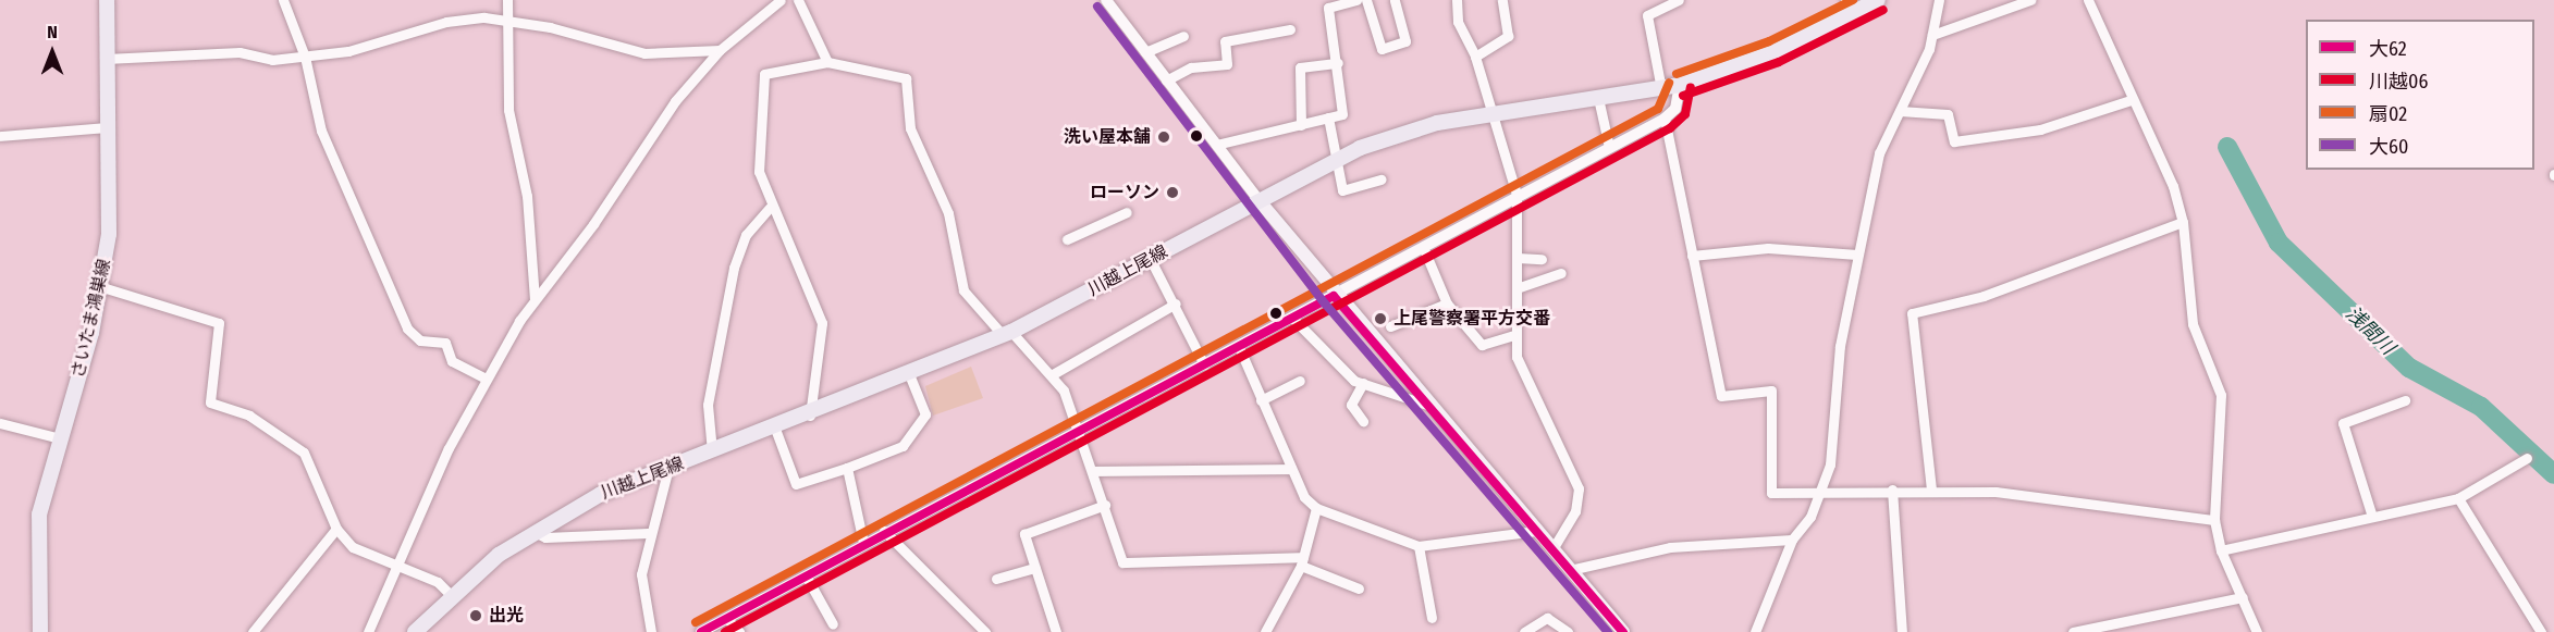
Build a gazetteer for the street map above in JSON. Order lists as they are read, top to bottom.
{
  "streets": {
    "main road": ["川越上尾線", "さいたま鴻巣線"]
  },
  "water": ["浅間川"],
  "places": [
    "洗い屋本舗",
    "ローソン",
    "上尾警察署平方交番",
    "出光"
  ],
  "lines": [
    "transit line 扇02",
    "transit line 大60",
    "transit line 川越06",
    "transit line 大62"
  ],
  "legend": [
    "大62",
    "川越06",
    "扇02",
    "大60"
  ],
  "north": "top"
}
